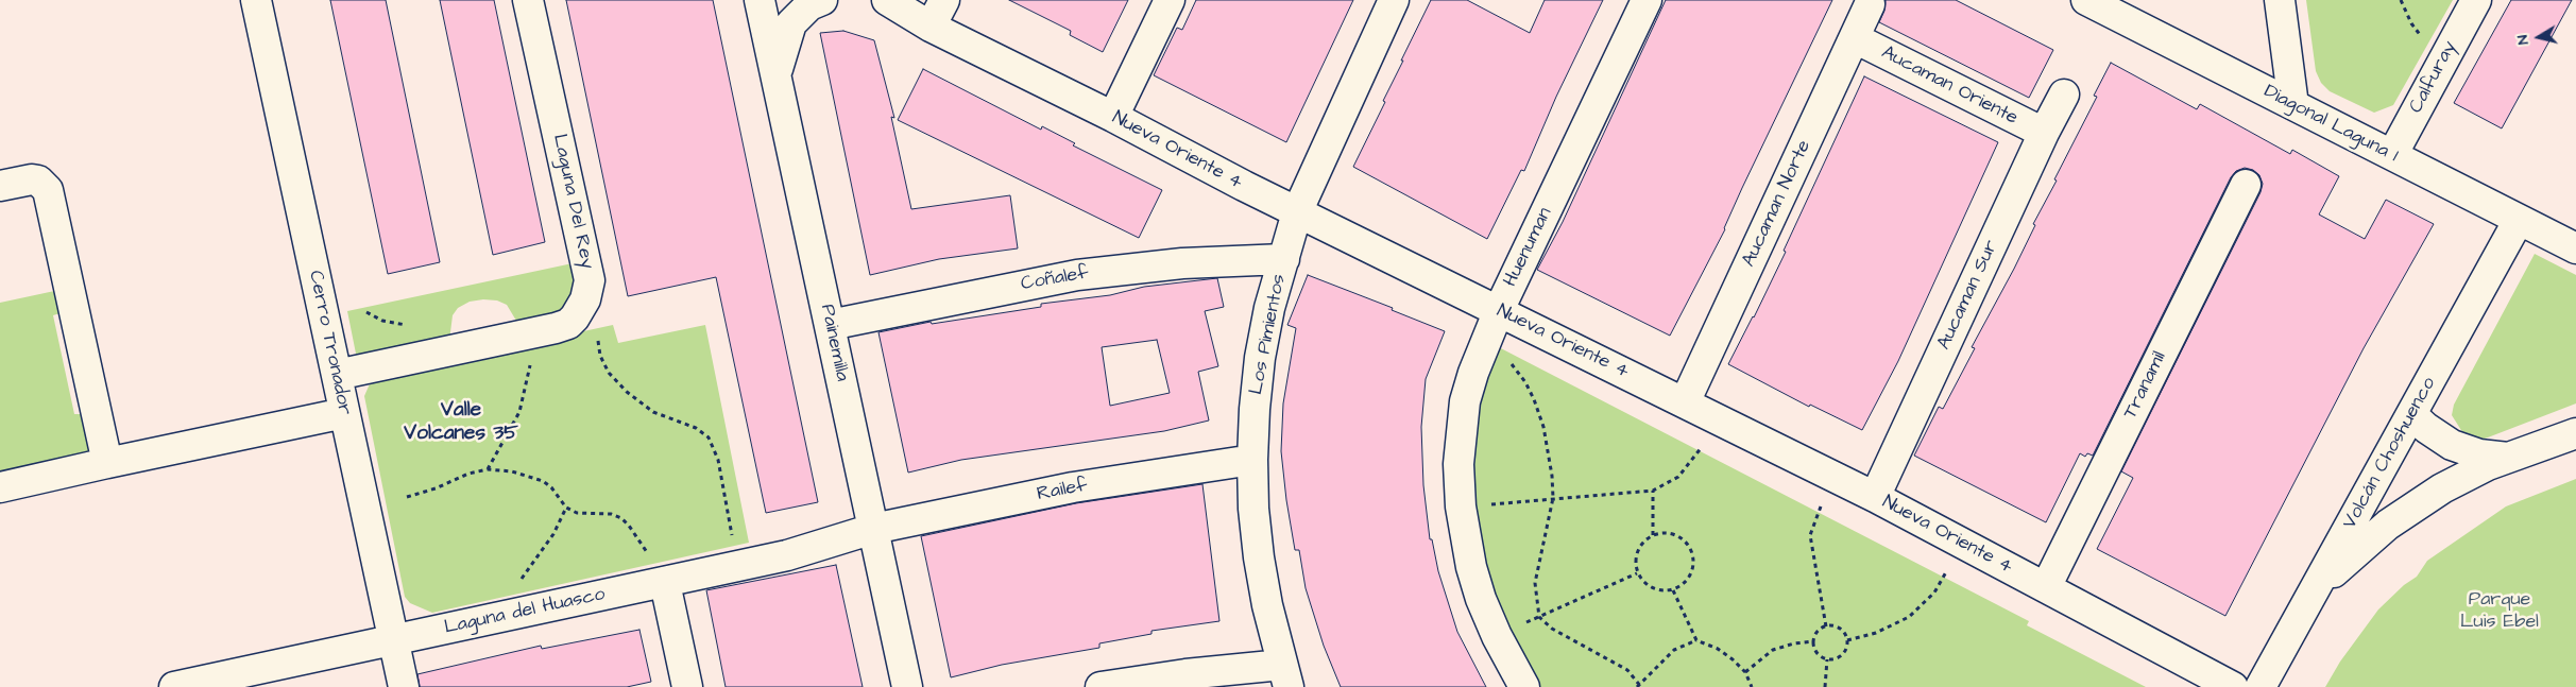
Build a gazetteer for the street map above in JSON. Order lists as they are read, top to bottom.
{
  "streets": {
    "street": [
      "Calfuray",
      "Aucaman Oriente",
      "Diagonal Laguna 1",
      "Nueva Oriente 4",
      "Laguna Del Rey",
      "Aucaman Norte",
      "Huenuman",
      "Coñalef",
      "Aucaman Sur",
      "Los Pimientos",
      "Cerro Tronador",
      "Painemilla",
      "Tranamil",
      "Volcán Choshuenco",
      "Railef",
      "Laguna del Huasco"
    ]
  },
  "crossings": [
    ["Calfuray", "Diagonal Laguna 1"],
    ["Aucaman Oriente", "Aucaman Norte"],
    ["Aucaman Oriente", "Aucaman Sur"],
    ["Diagonal Laguna 1", "Volcán Choshuenco"],
    ["Nueva Oriente 4", "Aucaman Norte"],
    ["Nueva Oriente 4", "Huenuman"],
    ["Nueva Oriente 4", "Aucaman Sur"],
    ["Nueva Oriente 4", "Los Pimientos"],
    ["Nueva Oriente 4", "Tranamil"],
    ["Coñalef", "Los Pimientos"],
    ["Coñalef", "Painemilla"],
    ["Los Pimientos", "Railef"],
    ["Cerro Tronador", "Laguna del Huasco"],
    ["Painemilla", "Railef"],
    ["Painemilla", "Laguna del Huasco"],
    ["Railef", "Laguna del Huasco"]
  ],
  "districts": ["Valle Volcanes 35"],
  "parks": ["Parque Luis Ebel"],
  "north": "left"
}
